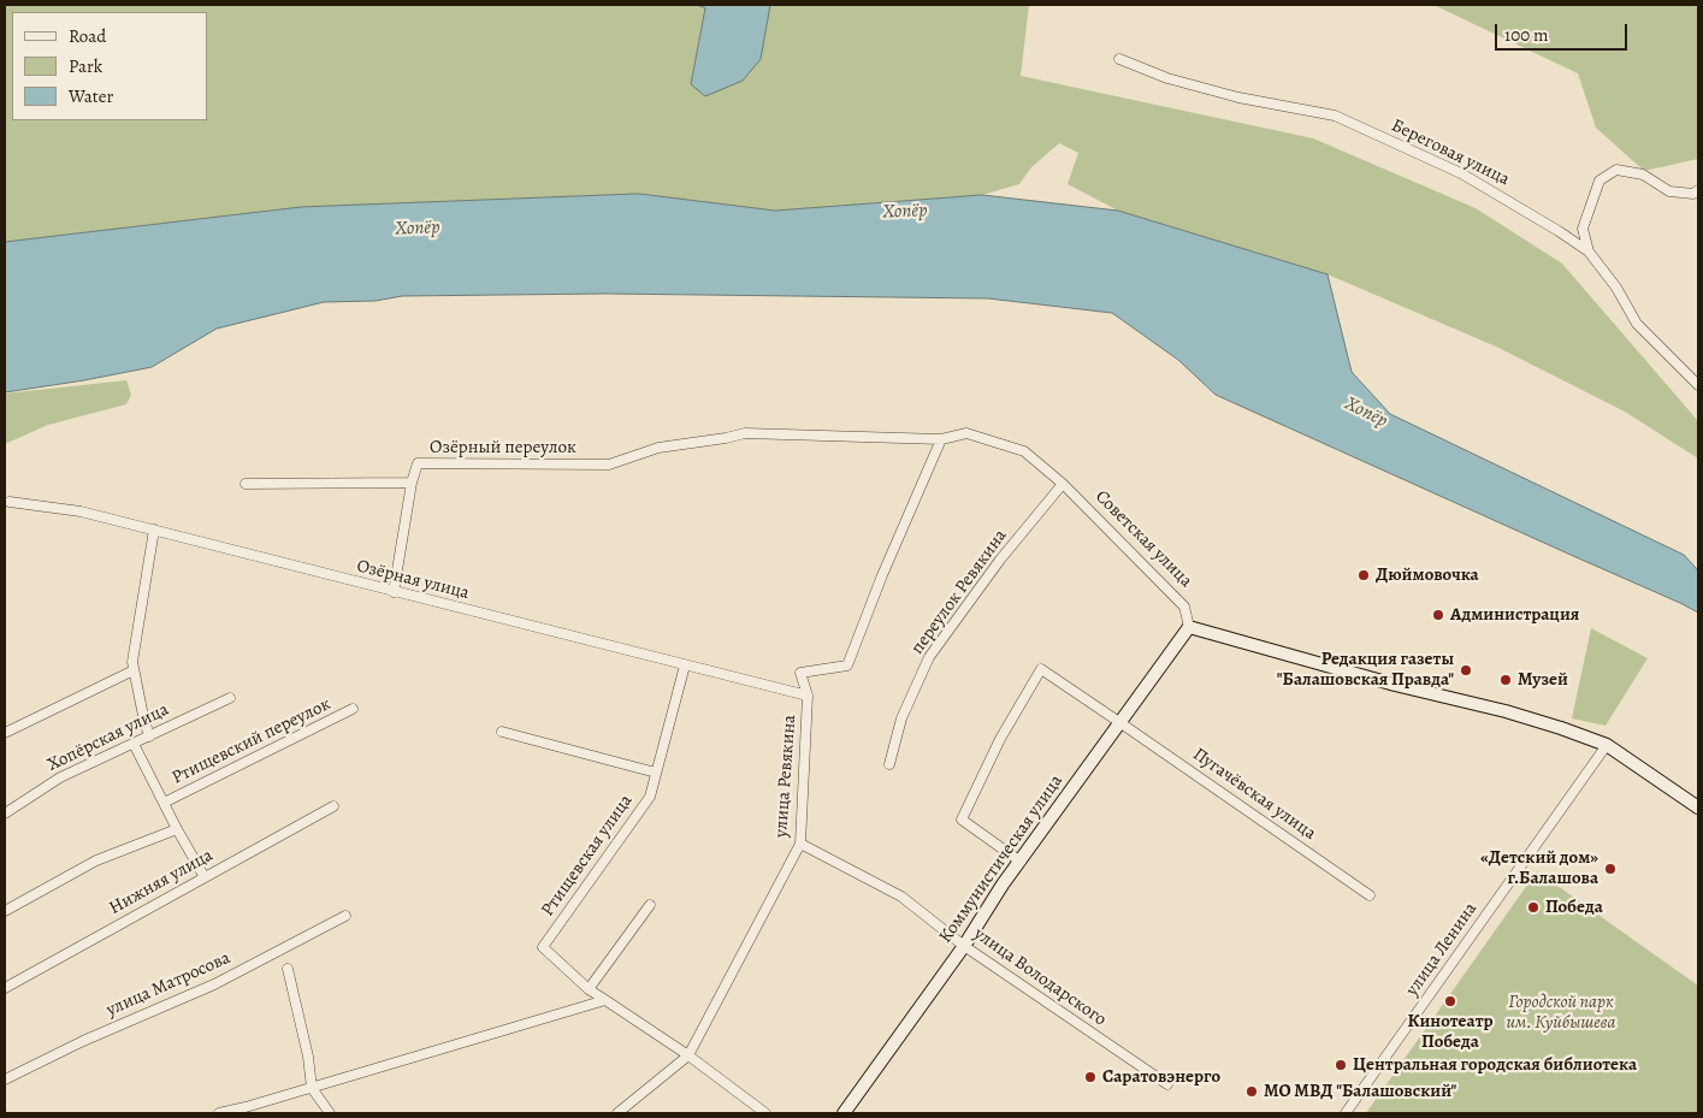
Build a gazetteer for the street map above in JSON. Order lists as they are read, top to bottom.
{
  "streets": {
    "street": [
      "Береговая улица",
      "Озёрный переулок",
      "Советская улица",
      "Озёрная улица",
      "переулок Ревякина",
      "Хопёрская улица",
      "Ртищевский переулок",
      "улица Ревякина",
      "Пугачёвская улица",
      "Ртищевская улица",
      "Коммунистическая улица",
      "Нижняя улица",
      "улица Ленина",
      "улица Володарского",
      "улица Матросова"
    ]
  },
  "crossings": [
    ["Озёрный переулок", "Советская улица"],
    ["Советская улица", "переулок Ревякина"],
    ["Советская улица", "улица Ревякина"],
    ["Советская улица", "Коммунистическая улица"],
    ["Озёрная улица", "улица Ревякина"],
    ["Озёрная улица", "Ртищевская улица"],
    ["улица Ревякина", "Ртищевская улица"],
    ["улица Ревякина", "улица Володарского"],
    ["Пугачёвская улица", "Коммунистическая улица"],
    ["Коммунистическая улица", "улица Володарского"]
  ],
  "water": ["Хопёр"],
  "parks": ["Городской парк им. Куйбышева"],
  "places": [
    "Дюймовочка",
    "Администрация",
    "Редакция газеты \"Балашовская Правда\"",
    "Музей",
    "«Детский дом» г.Балашова",
    "Победа",
    "Кинотеатр Победа",
    "Центральная городская библиотека",
    "Саратовэнерго",
    "МО МВД \"Балашовский\""
  ],
  "legend": ["Road", "Park", "Water"],
  "scale_bar": "100 m"
}
